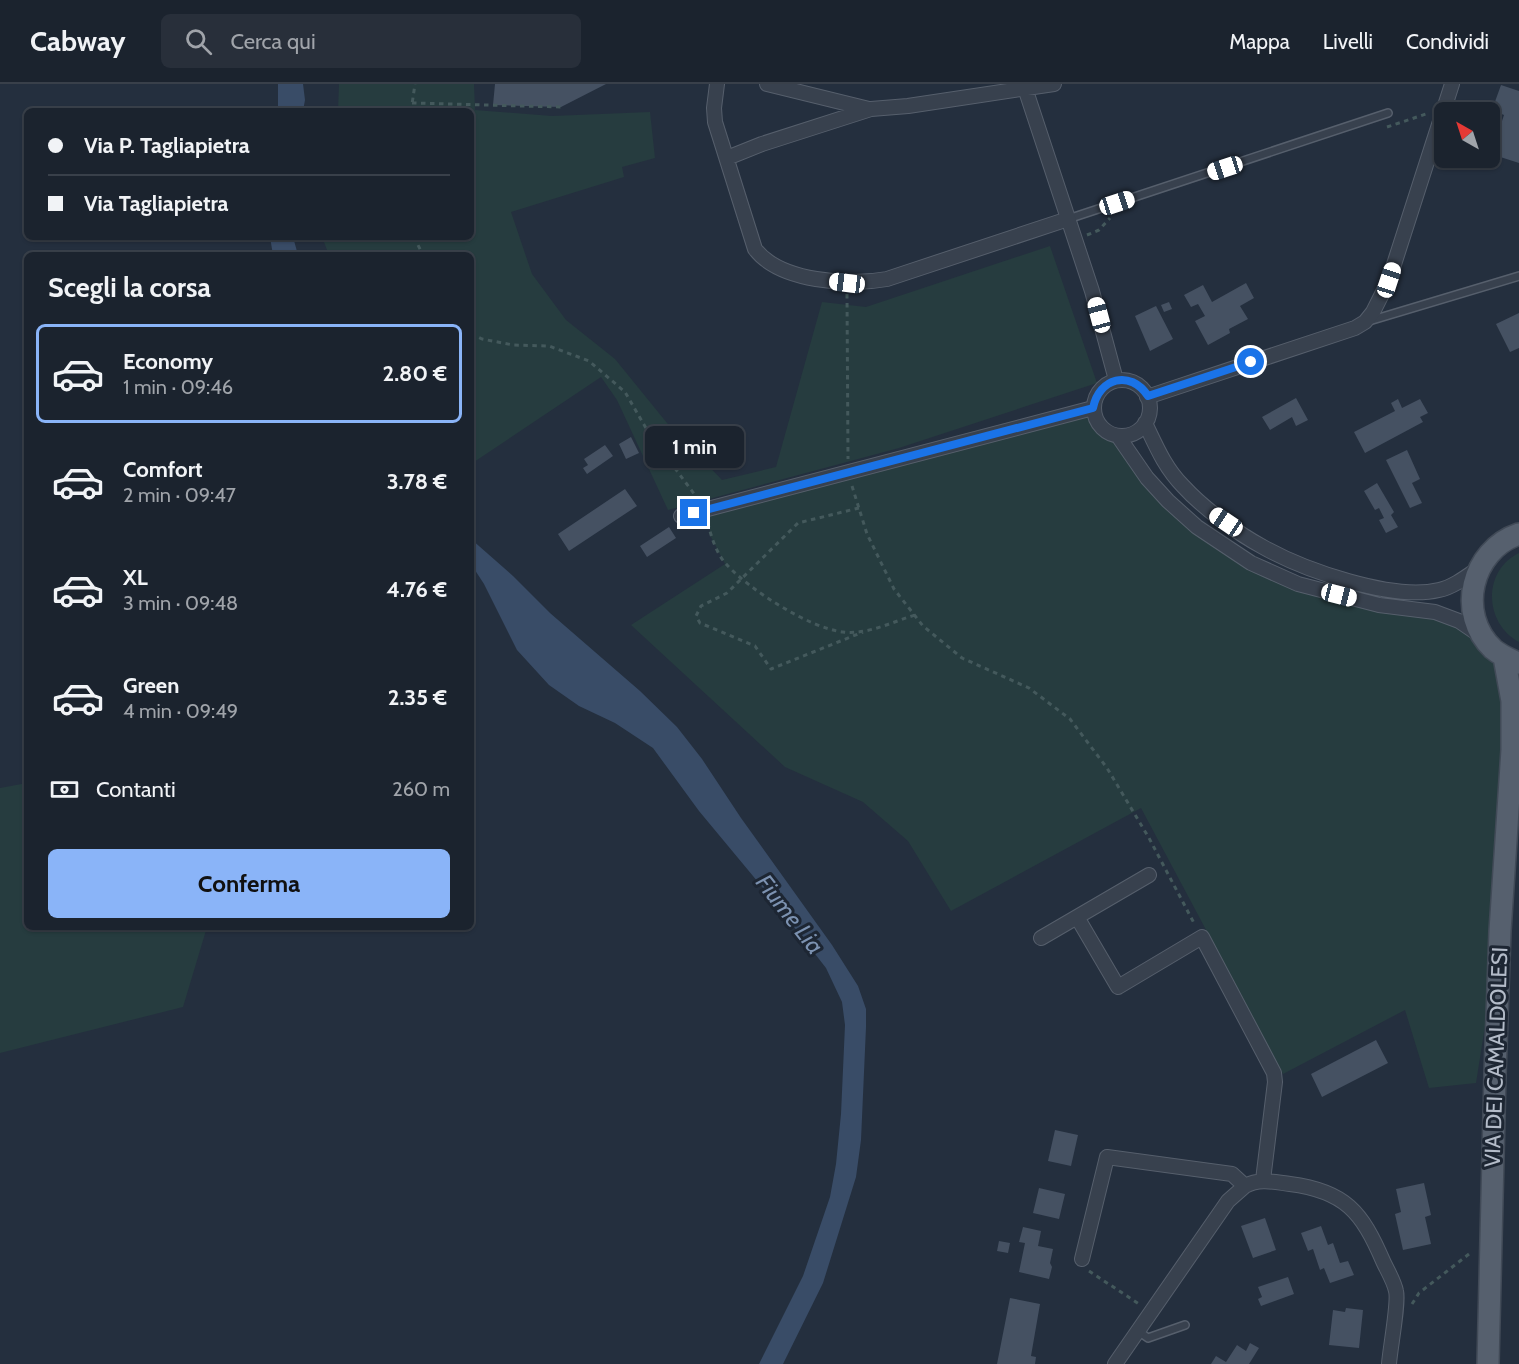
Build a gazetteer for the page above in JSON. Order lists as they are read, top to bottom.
{
  "streets": {
    "main road": ["VIA DEI CAMALDOLESI"]
  },
  "water": ["Fiume Lia"],
  "north": "top left",
  "page": {
    "header": "Cabway",
    "search": "Cerca qui",
    "nav": ["Mappa", "Livelli", "Condividi"],
    "banner": ["Via P. Tagliapietra", "Via Tagliapietra"],
    "heading": "Scegli la corsa",
    "list": [
      {
        "name": "Economy",
        "note": "1 min · 09:46",
        "value": "2.80 €"
      },
      {
        "name": "Comfort",
        "note": "2 min · 09:47",
        "value": "3.78 €"
      },
      {
        "name": "XL",
        "note": "3 min · 09:48",
        "value": "4.76 €"
      },
      {
        "name": "Green",
        "note": "4 min · 09:49",
        "value": "2.35 €"
      }
    ],
    "bubble": "1 min",
    "pay": ["Contanti", "260 m"],
    "buttons": "Conferma"
  }
}
